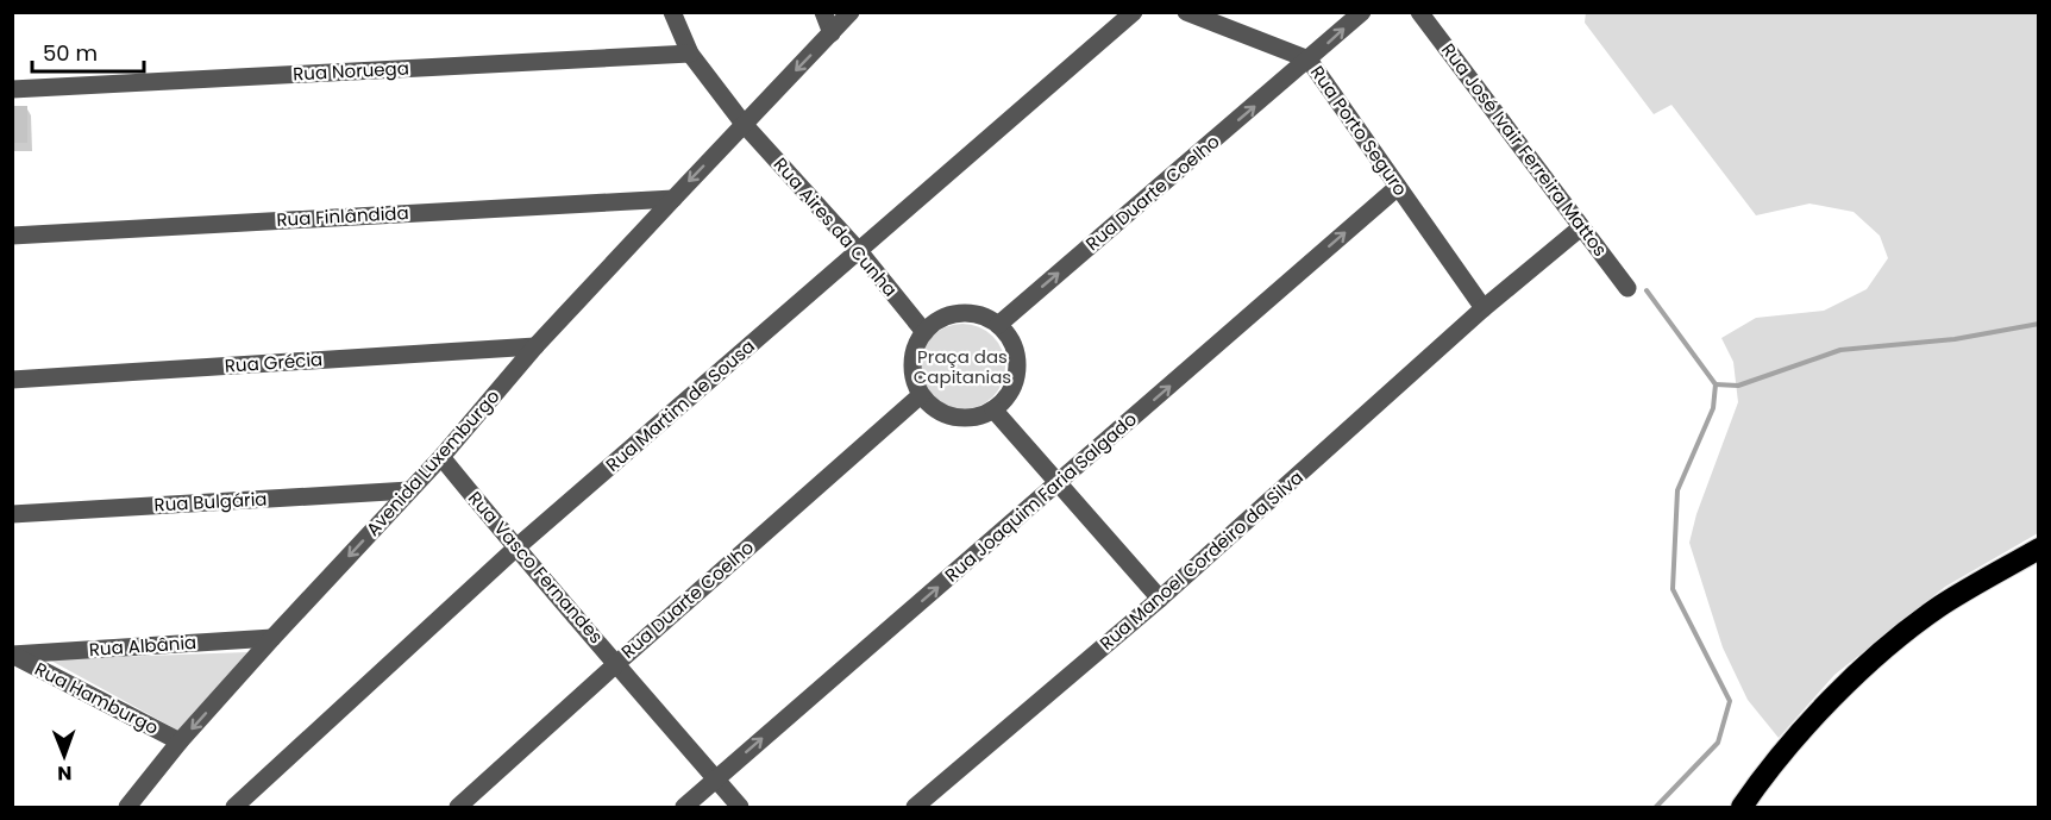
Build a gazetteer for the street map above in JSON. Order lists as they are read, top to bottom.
{
  "streets": {
    "street": [
      "Rua Noruega",
      "Rua Porto Seguro",
      "Rua José Ivair Ferreira Mattos",
      "Rua Duarte Coelho",
      "Rua Finlândida",
      "Rua Aires da Cunha",
      "Rua Grécia",
      "Rua Martim de Sousa",
      "Avenida Luxemburgo",
      "Rua Joaquim Faria Salgado",
      "Rua Bulgária",
      "Rua Manoel Cordeiro da Silva",
      "Rua Vasco Fernandes",
      "Rua Albânia",
      "Rua Hamburgo"
    ]
  },
  "crossings": [
    ["Rua Noruega", "Rua Aires da Cunha"],
    ["Rua Porto Seguro", "Rua Duarte Coelho"],
    ["Rua Porto Seguro", "Rua Joaquim Faria Salgado"],
    ["Rua Porto Seguro", "Rua Manoel Cordeiro da Silva"],
    ["Rua José Ivair Ferreira Mattos", "Rua Manoel Cordeiro da Silva"],
    ["Rua Duarte Coelho", "Rua Aires da Cunha"],
    ["Rua Duarte Coelho", "Rua Vasco Fernandes"],
    ["Rua Finlândida", "Avenida Luxemburgo"],
    ["Rua Aires da Cunha", "Rua Martim de Sousa"],
    ["Rua Aires da Cunha", "Avenida Luxemburgo"],
    ["Rua Grécia", "Avenida Luxemburgo"],
    ["Rua Martim de Sousa", "Rua Vasco Fernandes"],
    ["Avenida Luxemburgo", "Rua Bulgária"],
    ["Avenida Luxemburgo", "Rua Vasco Fernandes"],
    ["Avenida Luxemburgo", "Rua Albânia"],
    ["Avenida Luxemburgo", "Rua Hamburgo"],
    ["Rua Joaquim Faria Salgado", "Rua Vasco Fernandes"],
    ["Rua Albânia", "Rua Hamburgo"]
  ],
  "one_way": ["Rua Duarte Coelho", "Avenida Luxemburgo", "Rua Joaquim Faria Salgado"],
  "parks": ["Praça das Capitanias"],
  "scale_bar": "50 m",
  "north": "bottom"
}
